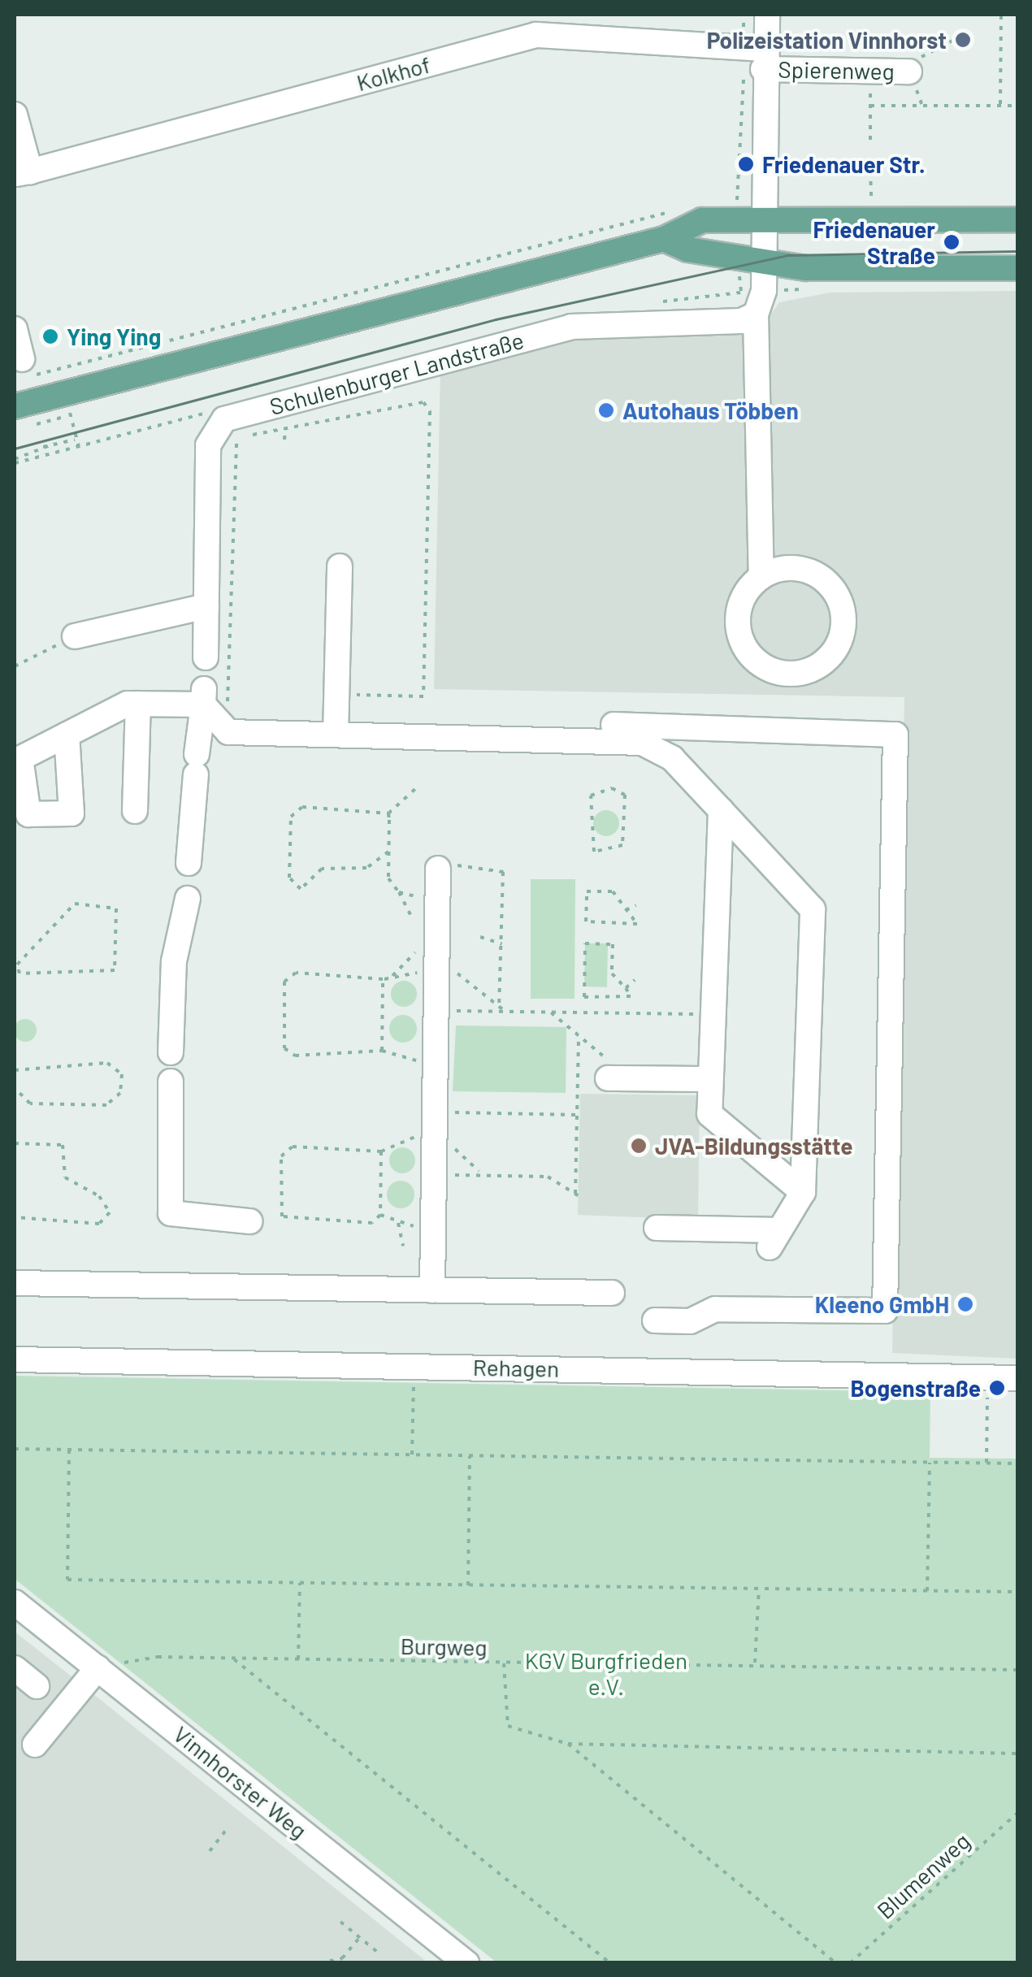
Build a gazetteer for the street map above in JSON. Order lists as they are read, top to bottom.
{
  "streets": {
    "street": [
      "Spierenweg",
      "Kolkhof",
      "Schulenburger Landstraße",
      "Rehagen",
      "Vinnhorster Weg"
    ],
    "path": ["Burgweg", "Blumenweg"]
  },
  "crossings": [
    ["Spierenweg", "Kolkhof"],
    ["Burgweg", "Vinnhorster Weg"]
  ],
  "parks": ["KGV Burgfrieden e.V."],
  "places": [
    "Polizeistation Vinnhorst",
    "Friedenauer Str.",
    "Friedenauer Straße",
    "Ying Ying",
    "Autohaus Többen",
    "JVA-Bildungsstätte",
    "Kleeno GmbH",
    "Bogenstraße"
  ]
}
